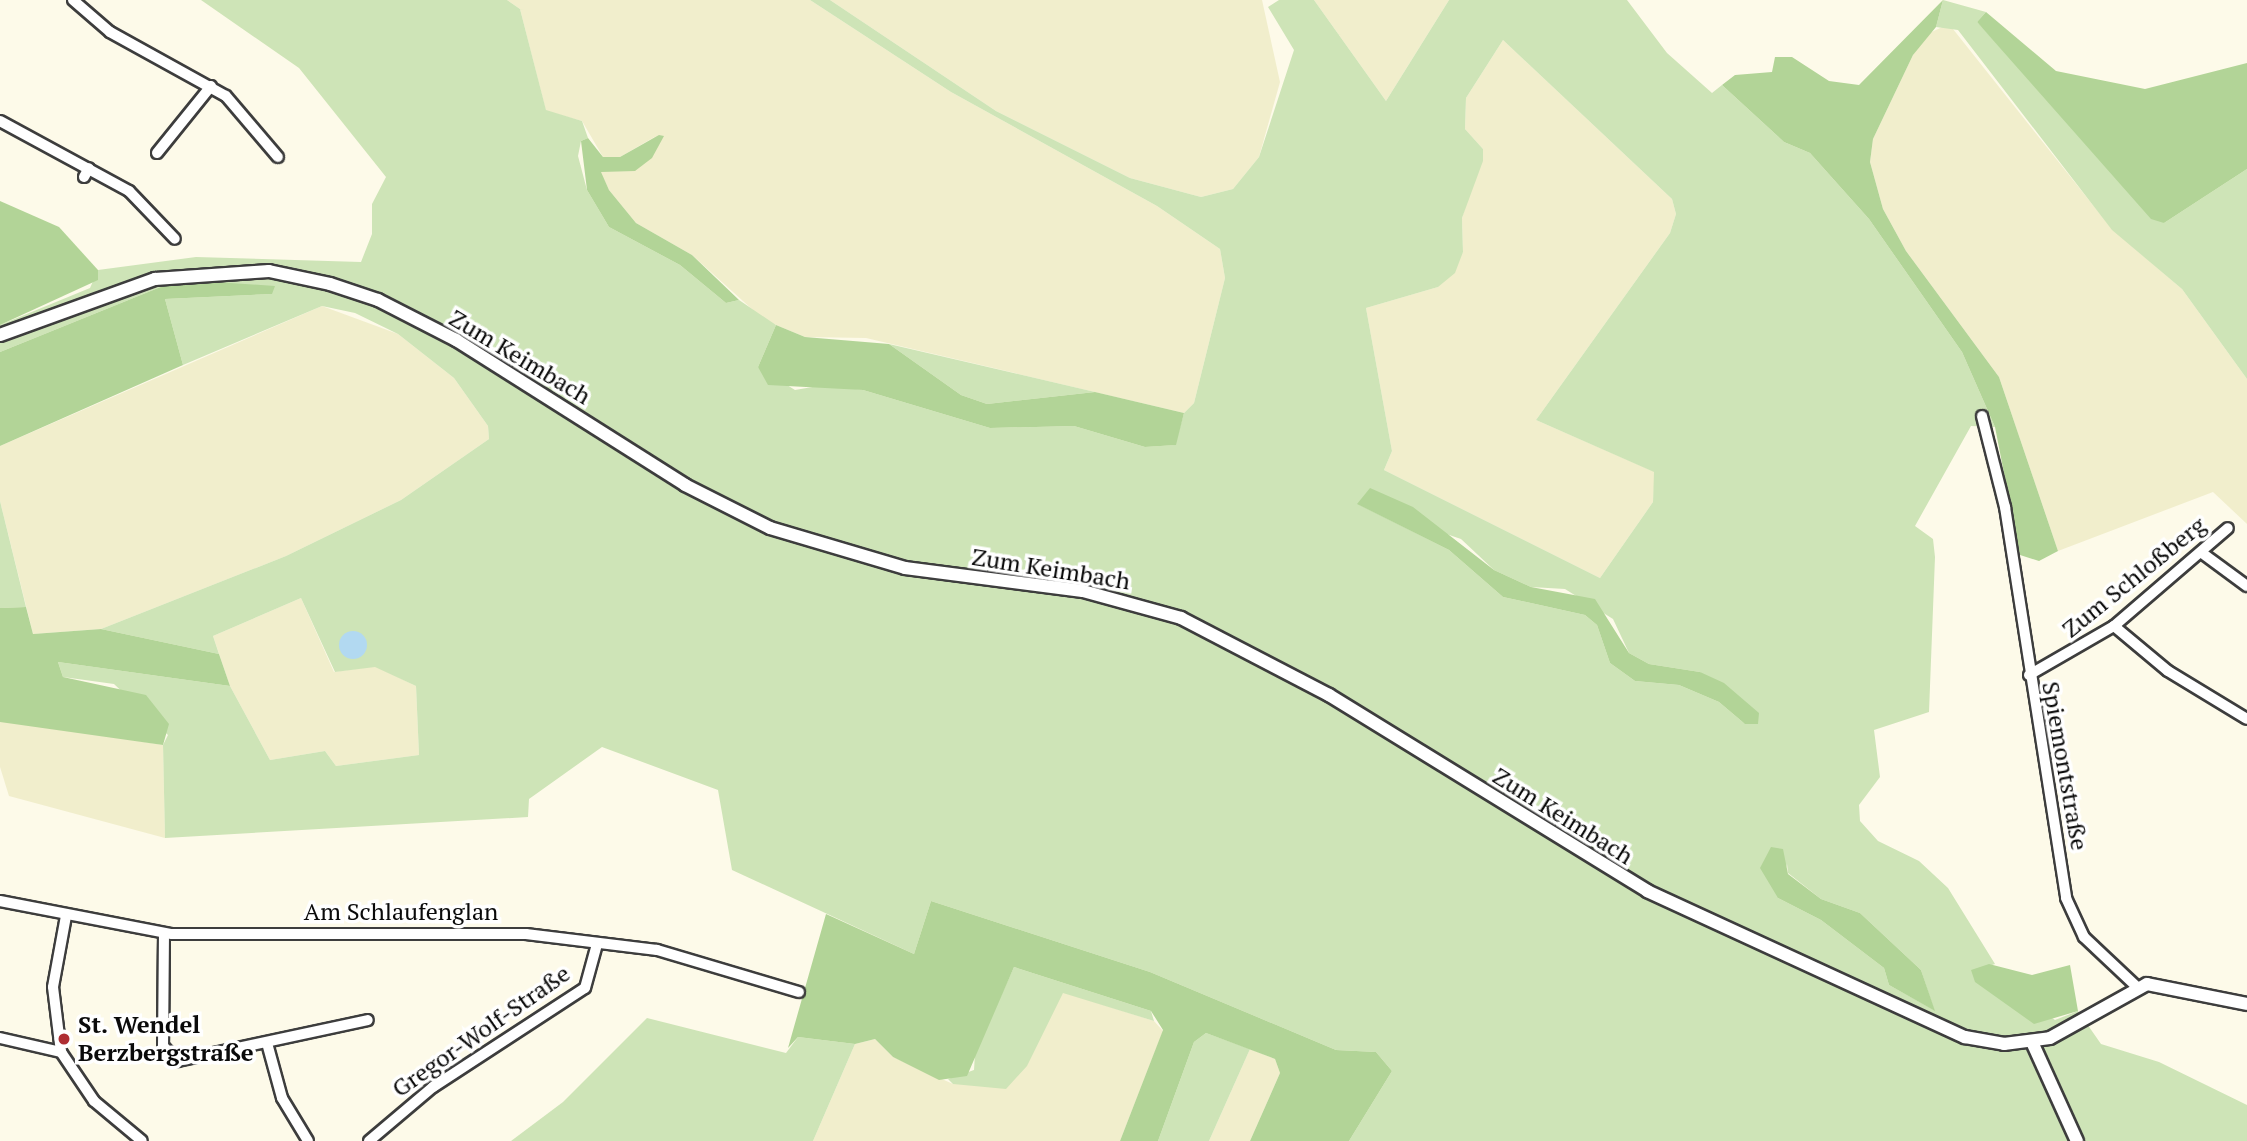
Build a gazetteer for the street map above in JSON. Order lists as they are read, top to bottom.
{
  "streets": {
    "street": [
      "Zum Keimbach",
      "Zum Schloßberg",
      "Spiemontstraße",
      "Am Schlaufenglan",
      "Gregor-Wolf-Straße"
    ]
  },
  "crossings": [
    ["Zum Keimbach", "Spiemontstraße"],
    ["Zum Schloßberg", "Spiemontstraße"],
    ["Am Schlaufenglan", "Gregor-Wolf-Straße"]
  ],
  "places": ["St. Wendel Berzbergstraße"]
}
